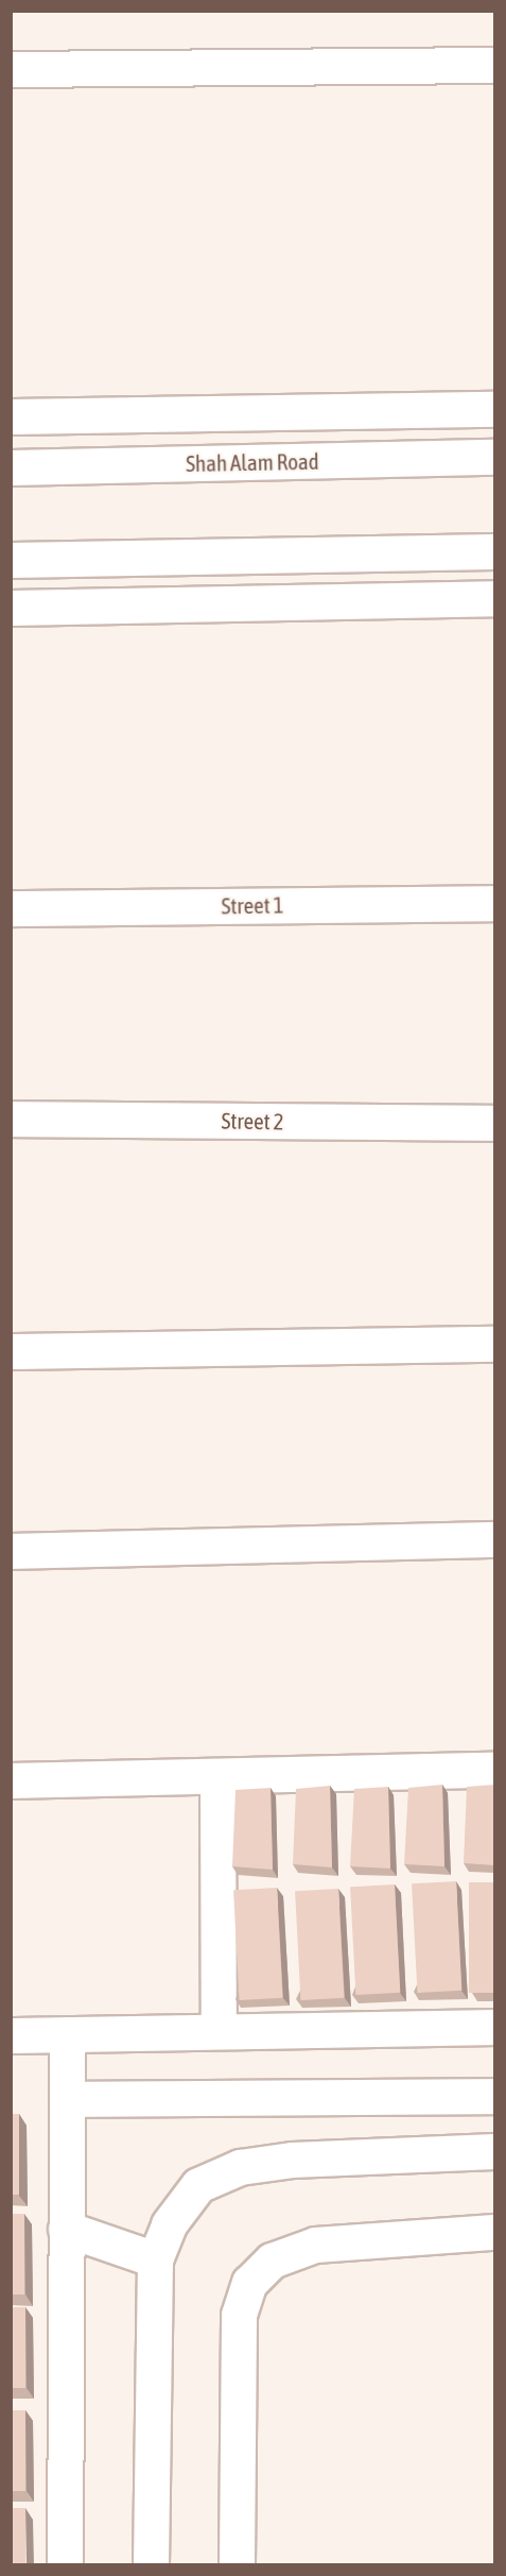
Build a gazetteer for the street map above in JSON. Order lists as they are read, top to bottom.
{
  "streets": {
    "street": ["Shah Alam Road", "Street 1", "Street 2"]
  }
}
